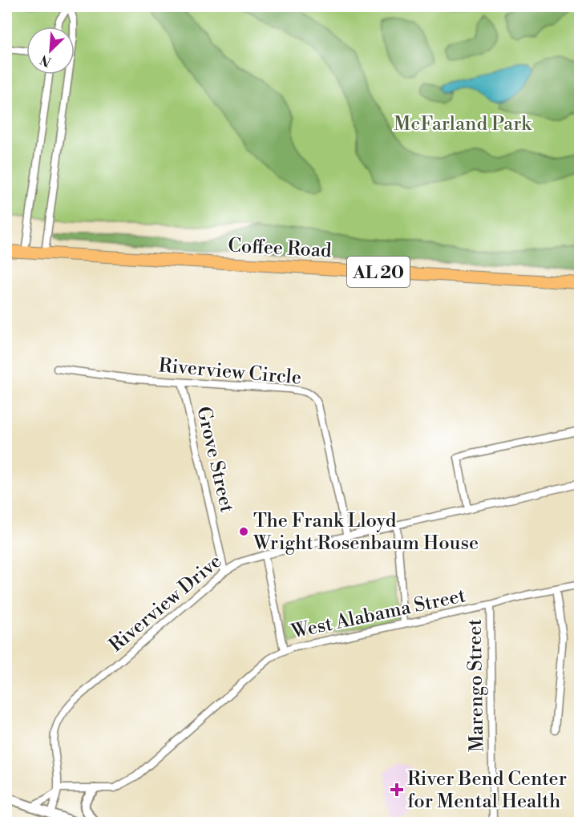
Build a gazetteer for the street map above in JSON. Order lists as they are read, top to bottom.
{
  "streets": {
    "main road": ["Coffee Road", "AL 20"],
    "street": [
      "Riverview Circle",
      "Grove Street",
      "Riverview Drive",
      "West Alabama Street",
      "Marengo Street"
    ]
  },
  "crossings": [
    ["Riverview Circle", "Grove Street"],
    ["Riverview Circle", "Riverview Drive"],
    ["Grove Street", "Riverview Drive"],
    ["Riverview Drive", "West Alabama Street"],
    ["West Alabama Street", "Marengo Street"]
  ],
  "parks": ["McFarland Park"],
  "places": {
    "other": ["The Frank Lloyd Wright Rosenbaum House"],
    "health": ["River Bend Center for Mental Health"]
  },
  "north": "bottom left"
}
